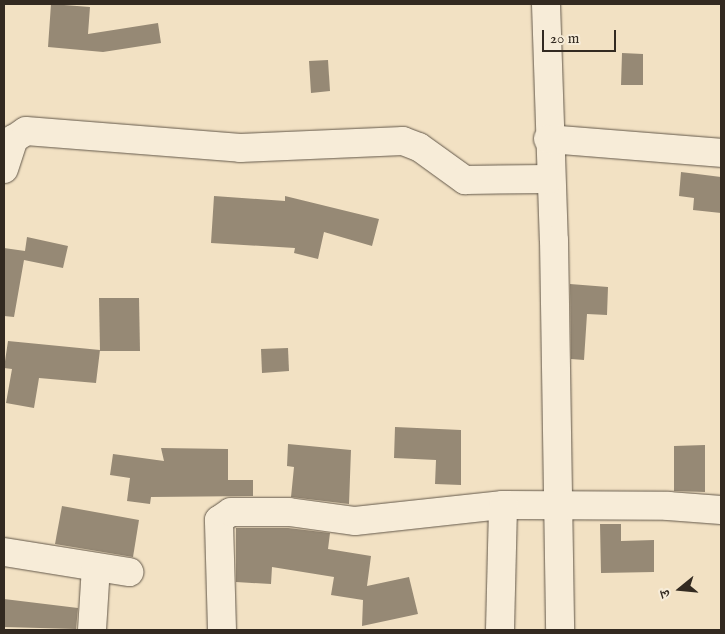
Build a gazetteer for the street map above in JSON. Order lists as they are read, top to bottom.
{
  "scale_bar": "20 m",
  "north": "left"
}
